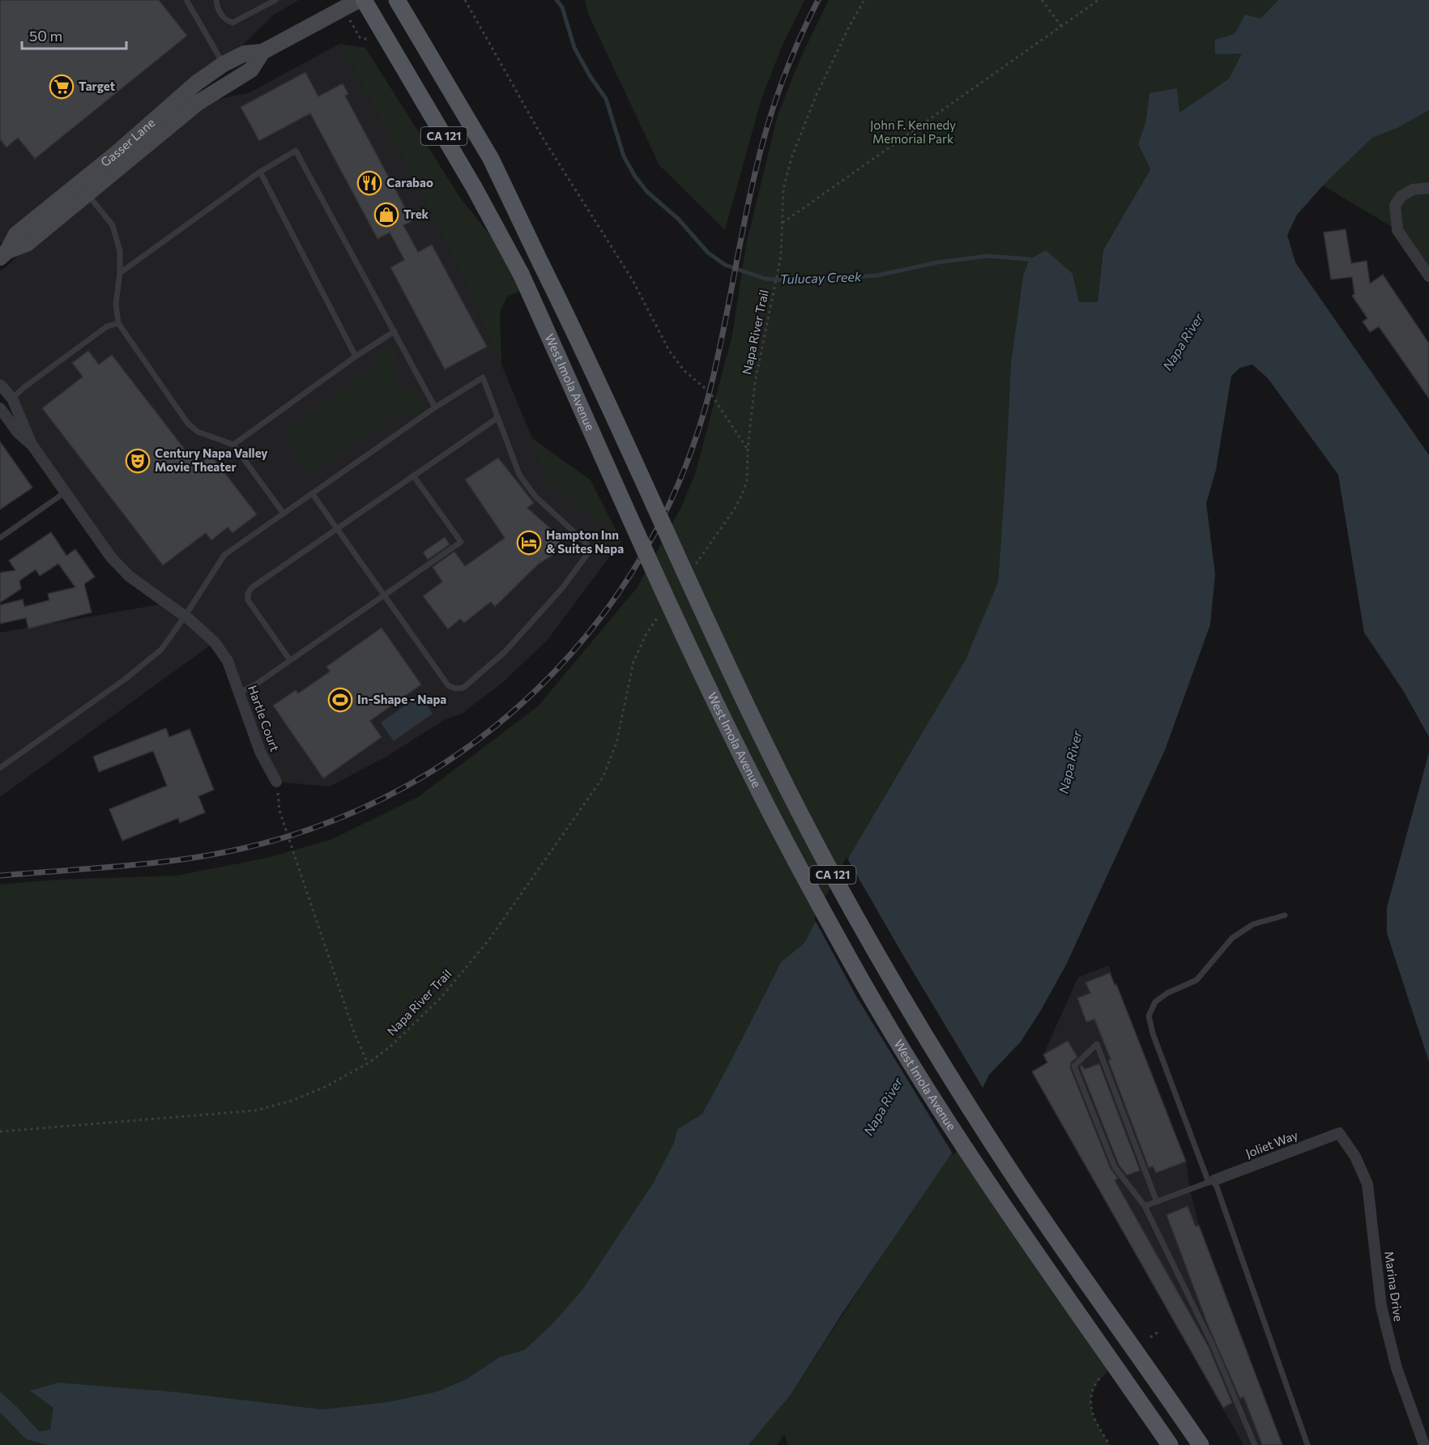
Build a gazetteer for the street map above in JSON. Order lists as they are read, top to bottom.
{
  "streets": {
    "main road": ["CA 121", "West Imola Avenue"],
    "street": [
      "Gasser Lane",
      "Hartle Court",
      "Joliet Way",
      "Marina Drive"
    ],
    "path": ["Napa River Trail"]
  },
  "crossings": [
    ["Joliet Way", "Marina Drive"]
  ],
  "water": ["Tulucay Creek", "Napa River"],
  "parks": ["John F. Kennedy Memorial Park"],
  "places": {
    "supermarket": ["Target"],
    "restaurant": ["Carabao"],
    "shop": ["Trek"],
    "theatre": ["Century Napa Valley Movie Theater"],
    "hotel": ["Hampton Inn & Suites Napa"],
    "sports": ["In-Shape - Napa"]
  },
  "scale_bar": "50 m"
}
